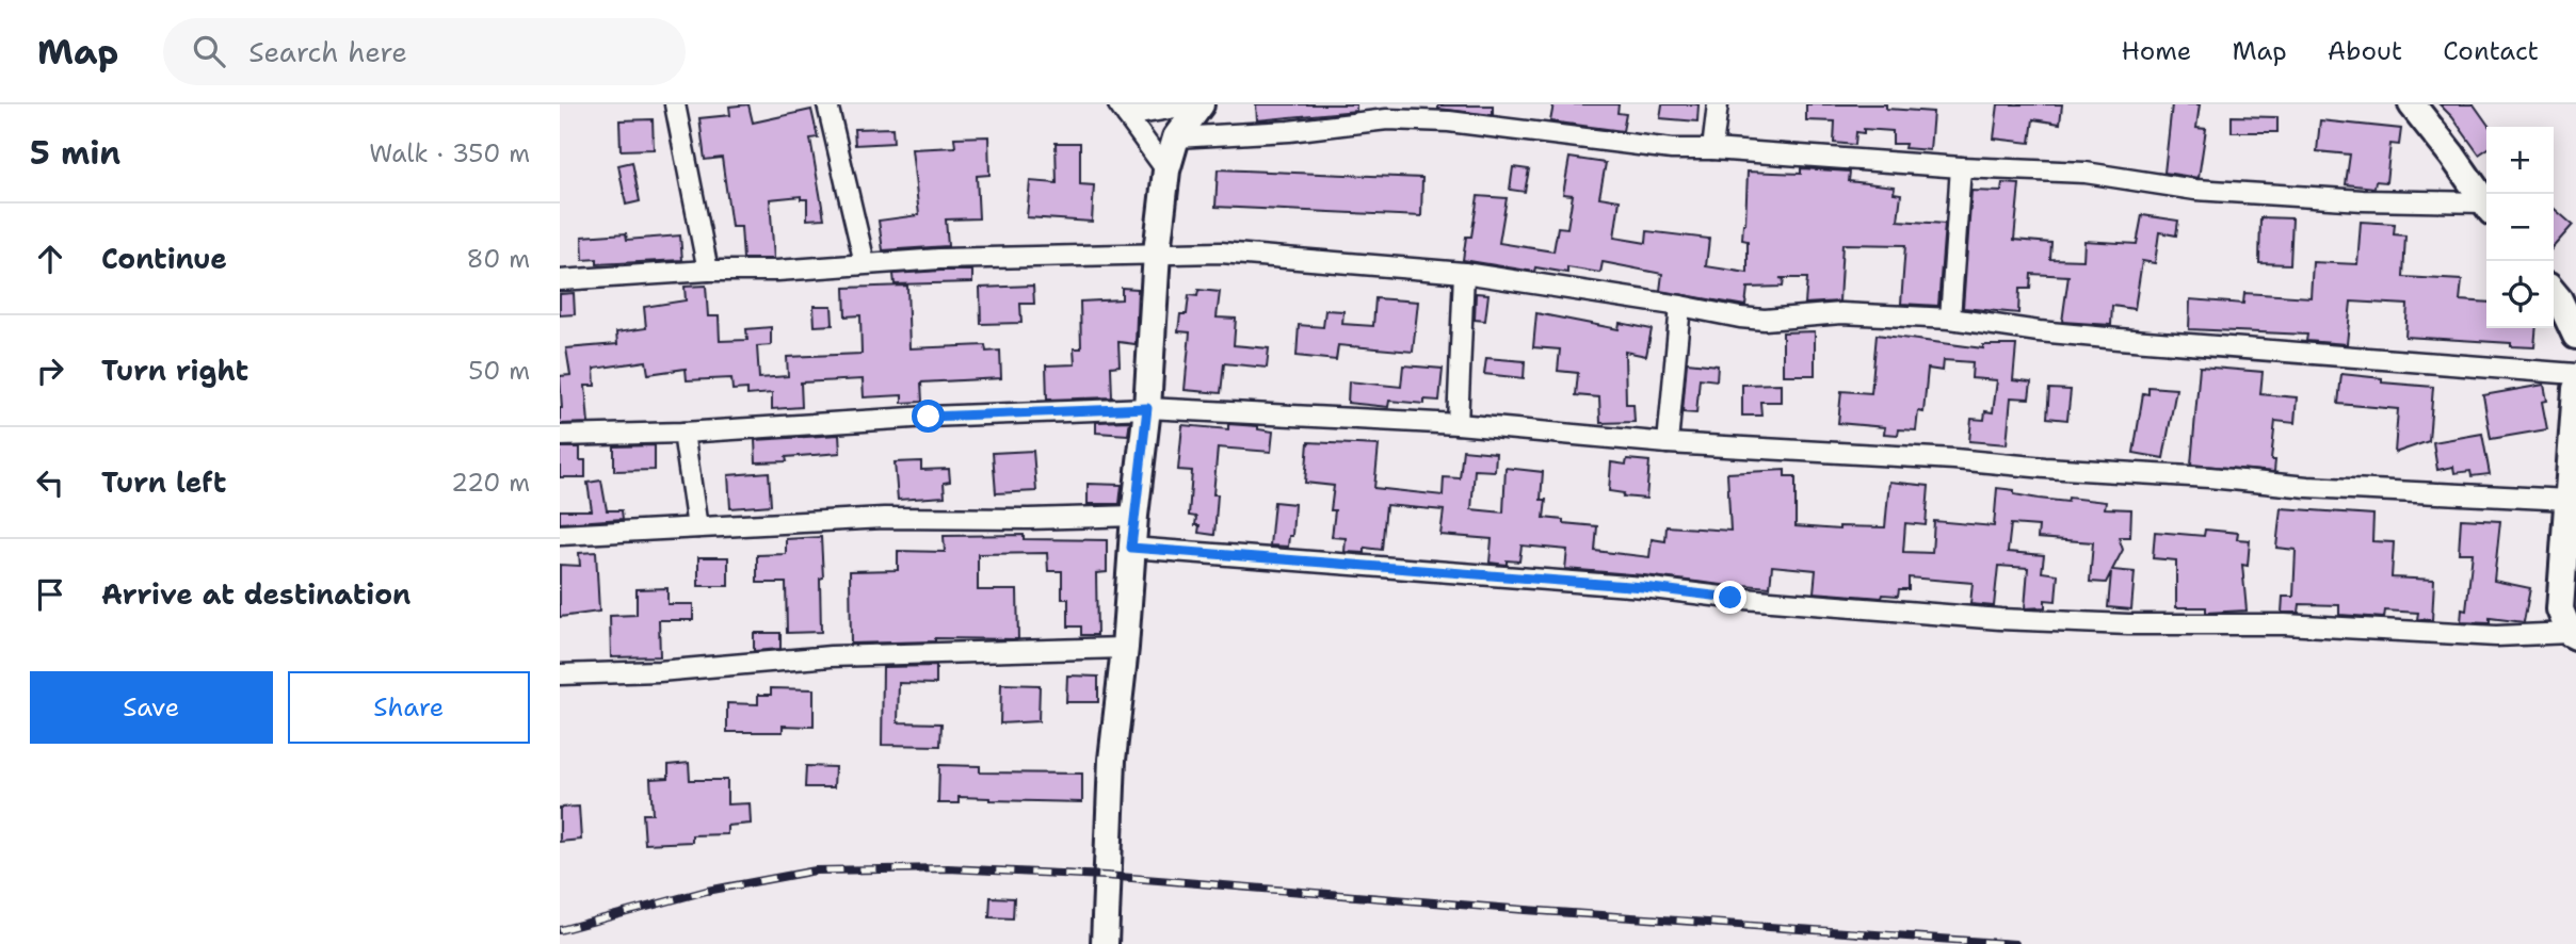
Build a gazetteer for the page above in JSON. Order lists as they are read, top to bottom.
{
  "page": {
    "header": "Map",
    "search": "Search here",
    "nav": [
      "Home",
      "Map",
      "About",
      "Contact"
    ],
    "heading": ["5 min", "Walk · 350 m"],
    "map_buttons": ["+", "−"],
    "list": [
      ["Continue", "80 m"],
      ["Turn right", "50 m"],
      ["Turn left", "220 m"],
      "Arrive at destination"
    ],
    "buttons": ["Save", "Share"]
  }
}
